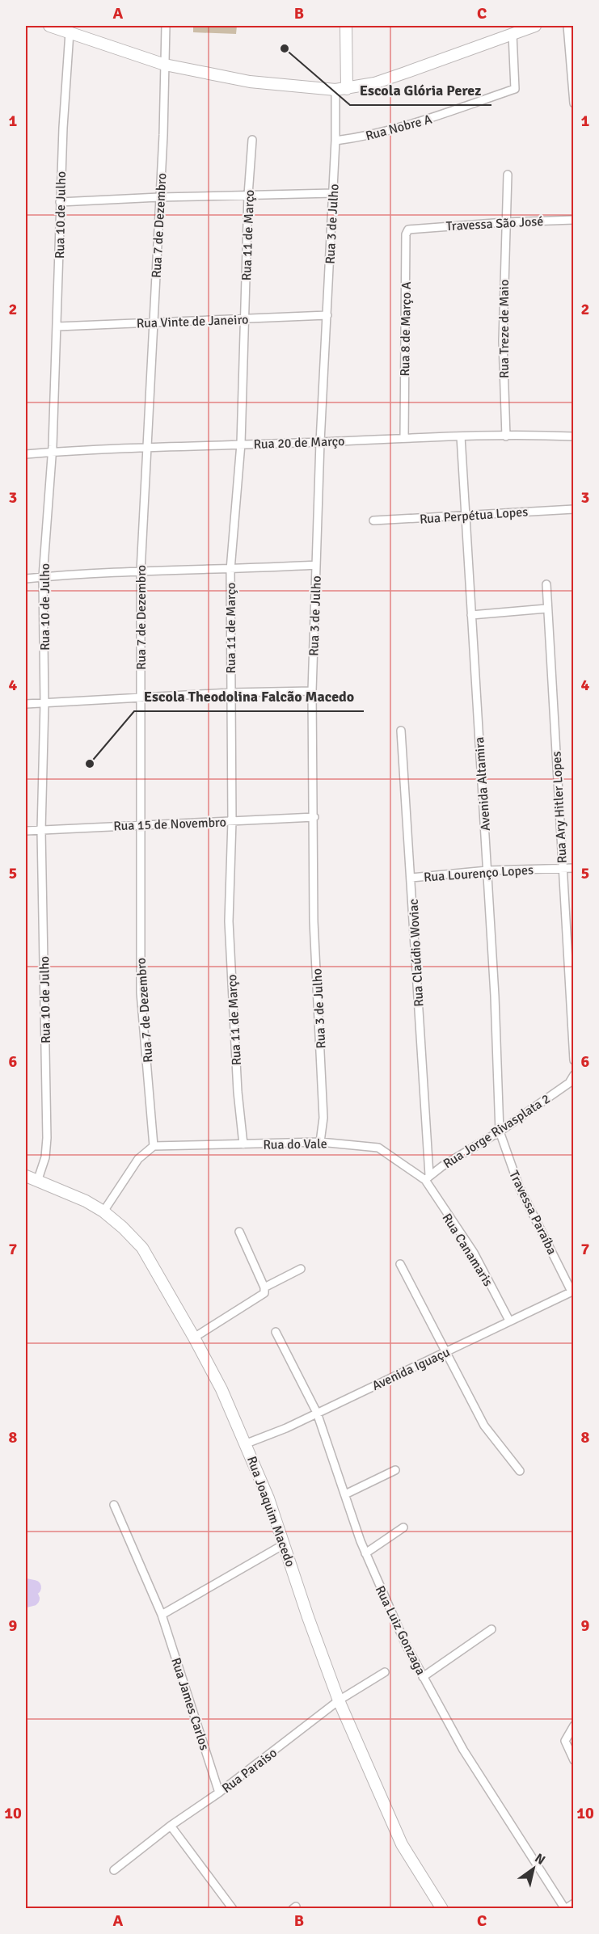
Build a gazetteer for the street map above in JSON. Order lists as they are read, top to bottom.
{
  "streets": {
    "street": [
      "Rua Nobre A",
      "Rua 10 de Julho",
      "Travessa São José",
      "Rua 3 de Julho",
      "Rua 7 de Dezembro",
      "Rua 11 de Março",
      "Rua Vinte de Janeiro",
      "Rua 8 de Março A",
      "Rua Treze de Maio",
      "Rua 20 de Março",
      "Rua Perpétua Lopes",
      "Avenida Altamira",
      "Rua Ary Hitler Lopes",
      "Rua 15 de Novembro",
      "Rua Lourenço Lopes",
      "Rua Claúdio Woviac",
      "Rua Jorge Rivasplata 2",
      "Rua do Vale",
      "Travessa Paraíba",
      "Rua Canamaris",
      "Avenida Iguaçu",
      "Rua Joaquim Macedo",
      "Rua Luiz Gonzaga",
      "Rua James Carlos",
      "Rua Paraiso"
    ]
  },
  "crossings": [
    ["Rua Nobre A", "Rua 3 de Julho"],
    ["Rua 10 de Julho", "Rua Vinte de Janeiro"],
    ["Rua 10 de Julho", "Rua 20 de Março"],
    ["Rua 10 de Julho", "Rua 15 de Novembro"],
    ["Rua 10 de Julho", "Rua Joaquim Macedo"],
    ["Travessa São José", "Rua 8 de Março A"],
    ["Travessa São José", "Rua Treze de Maio"],
    ["Rua 3 de Julho", "Rua Vinte de Janeiro"],
    ["Rua 3 de Julho", "Rua 20 de Março"],
    ["Rua 3 de Julho", "Rua 15 de Novembro"],
    ["Rua 3 de Julho", "Rua do Vale"],
    ["Rua 7 de Dezembro", "Rua Vinte de Janeiro"],
    ["Rua 7 de Dezembro", "Rua 20 de Março"],
    ["Rua 7 de Dezembro", "Rua 15 de Novembro"],
    ["Rua 7 de Dezembro", "Rua do Vale"],
    ["Rua 11 de Março", "Rua Vinte de Janeiro"],
    ["Rua 11 de Março", "Rua 20 de Março"],
    ["Rua 11 de Março", "Rua 15 de Novembro"],
    ["Rua 11 de Março", "Rua do Vale"],
    ["Rua 8 de Março A", "Rua 20 de Março"],
    ["Rua Treze de Maio", "Rua 20 de Março"],
    ["Rua 20 de Março", "Avenida Altamira"],
    ["Rua Perpétua Lopes", "Avenida Altamira"],
    ["Avenida Altamira", "Rua Lourenço Lopes"],
    ["Avenida Altamira", "Rua Jorge Rivasplata 2"],
    ["Avenida Altamira", "Travessa Paraíba"],
    ["Rua Ary Hitler Lopes", "Rua Lourenço Lopes"],
    ["Rua Lourenço Lopes", "Rua Claúdio Woviac"],
    ["Rua Claúdio Woviac", "Rua Jorge Rivasplata 2"],
    ["Rua Claúdio Woviac", "Rua do Vale"],
    ["Rua Claúdio Woviac", "Rua Canamaris"],
    ["Rua Jorge Rivasplata 2", "Rua do Vale"],
    ["Rua Jorge Rivasplata 2", "Travessa Paraíba"],
    ["Rua Jorge Rivasplata 2", "Rua Canamaris"],
    ["Rua do Vale", "Rua Canamaris"],
    ["Travessa Paraíba", "Avenida Iguaçu"],
    ["Rua Canamaris", "Avenida Iguaçu"],
    ["Avenida Iguaçu", "Rua Joaquim Macedo"],
    ["Avenida Iguaçu", "Rua Luiz Gonzaga"],
    ["Rua Joaquim Macedo", "Rua Paraiso"],
    ["Rua James Carlos", "Rua Paraiso"]
  ],
  "places": ["Escola Glória Perez", "Escola Theodolina Falcão Macedo"],
  "north": "top right",
  "grid": {
    "columns": ["A", "B", "C"],
    "rows": [
      "1",
      "2",
      "3",
      "4",
      "5",
      "6",
      "7",
      "8",
      "9",
      "10"
    ]
  }
}
